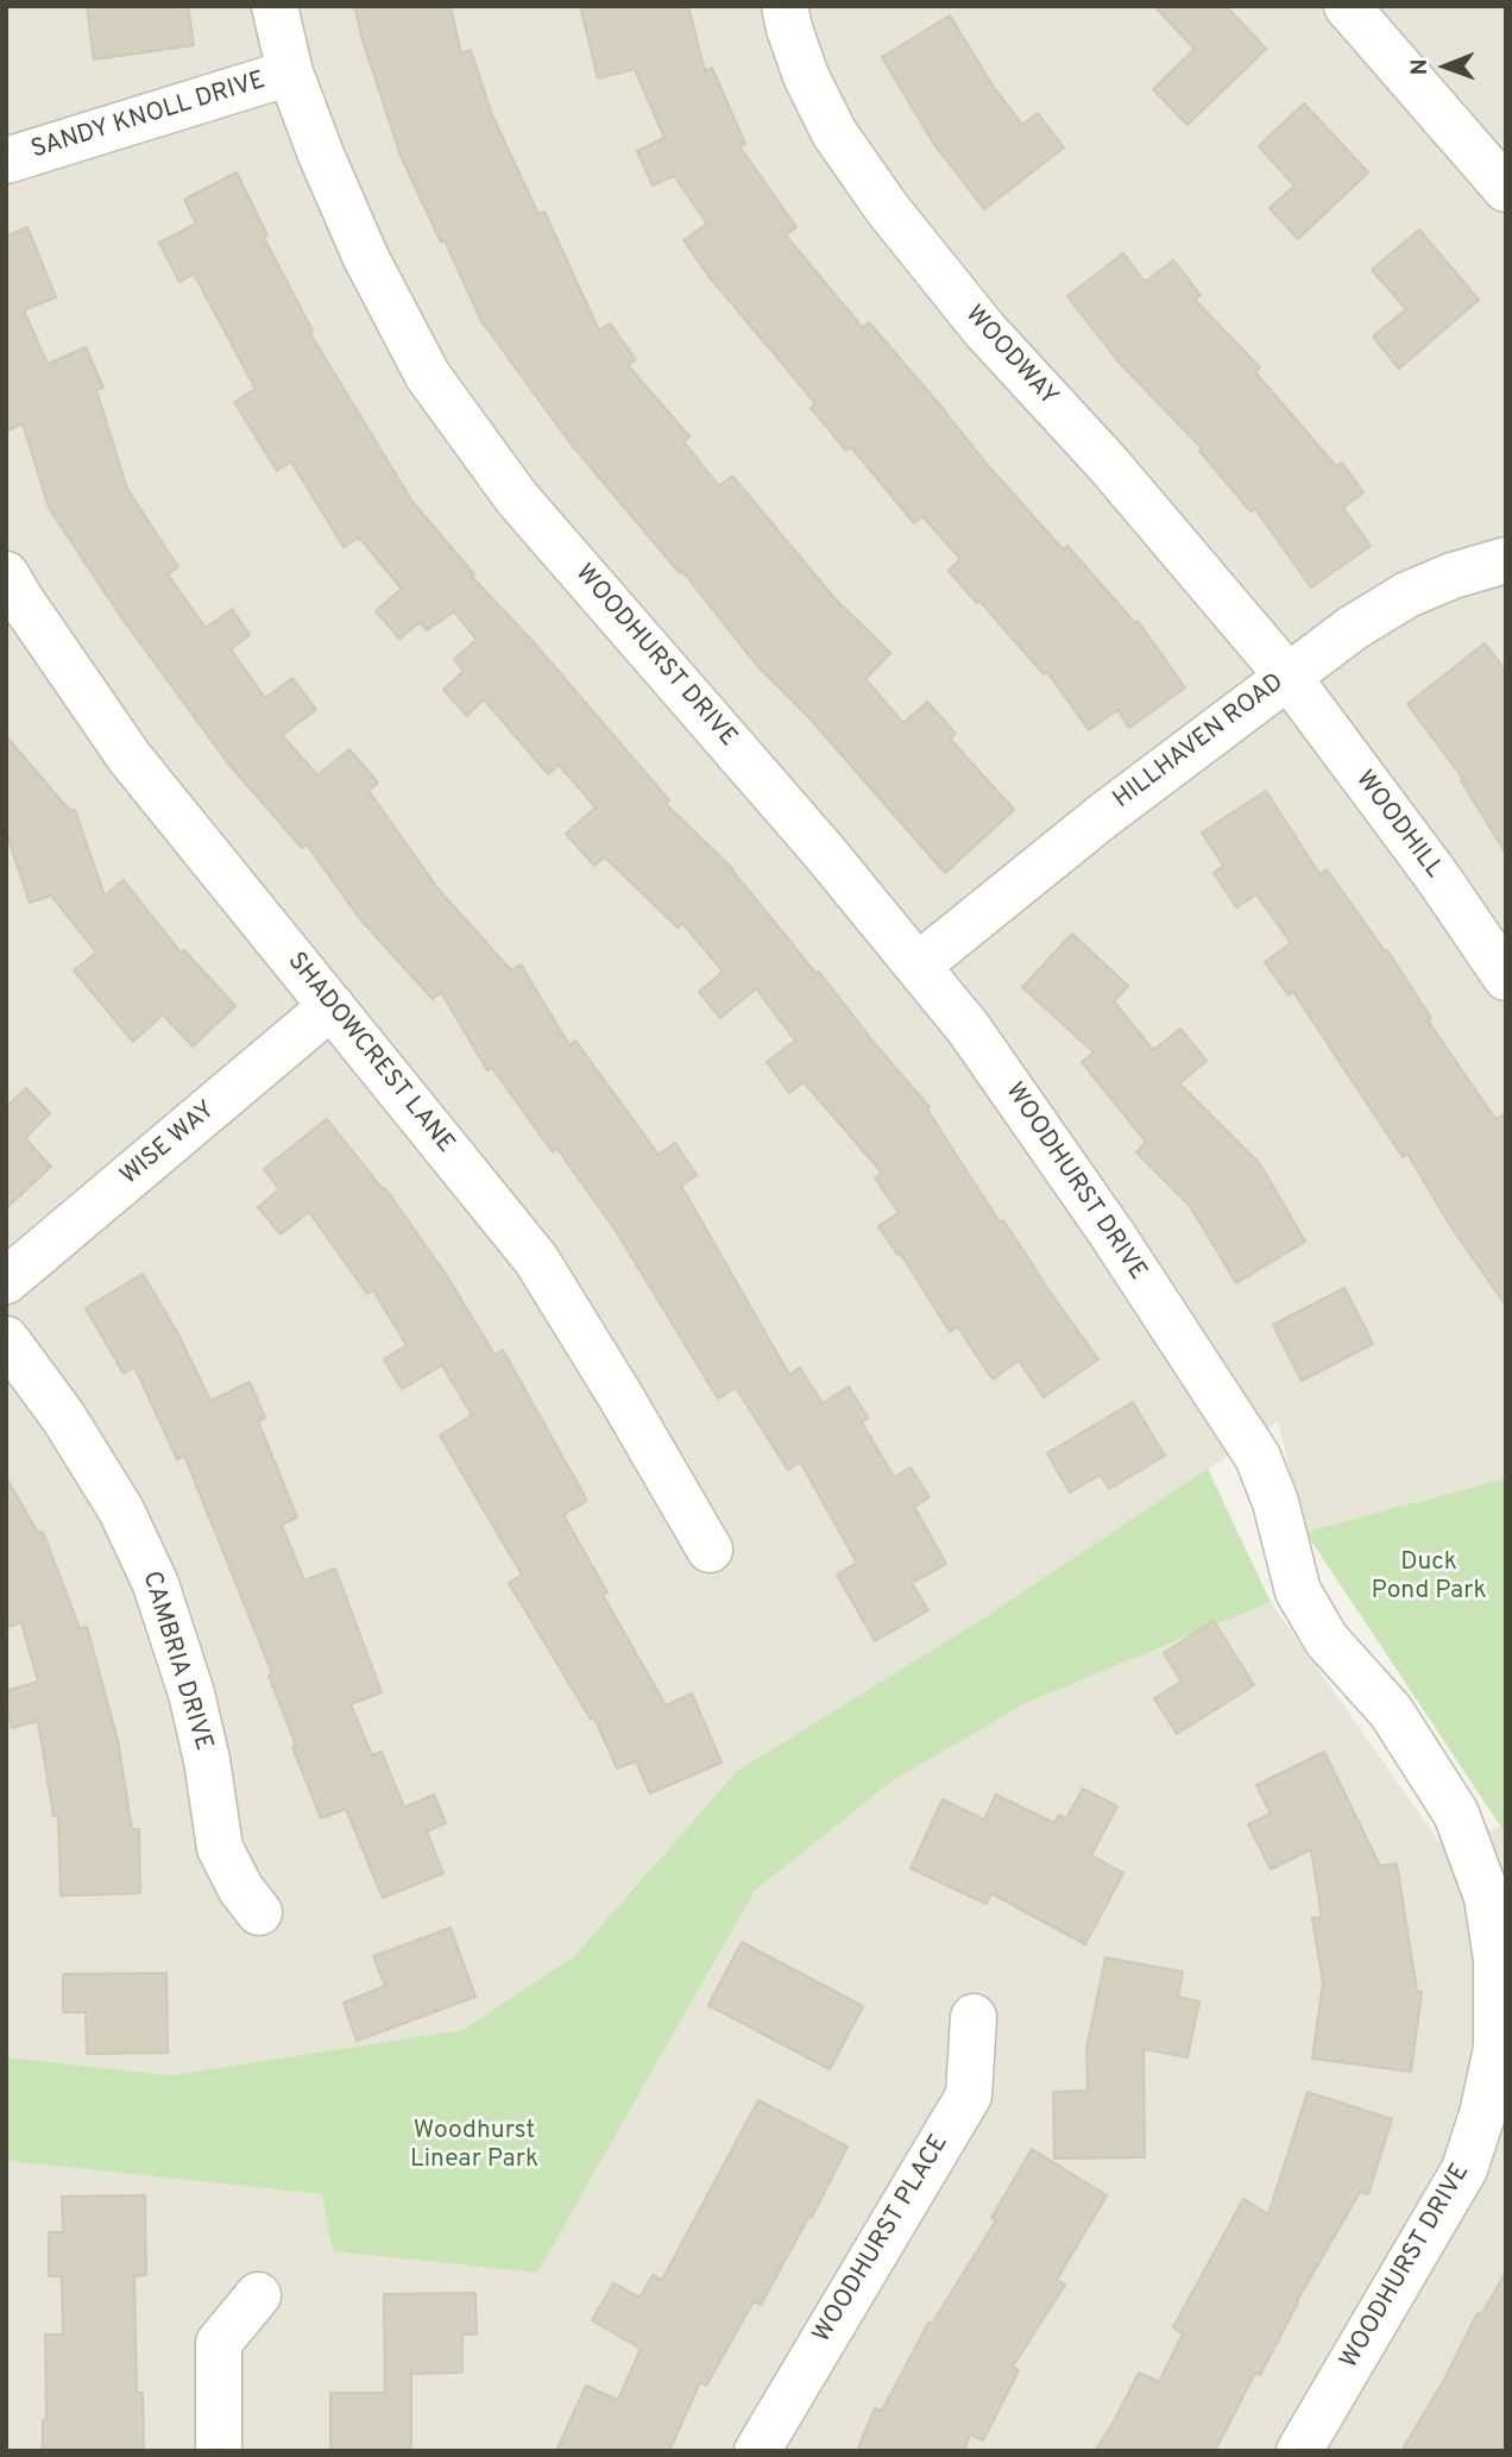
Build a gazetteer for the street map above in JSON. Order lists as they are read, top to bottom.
{
  "streets": {
    "street": [
      "SANDY KNOLL DRIVE",
      "WOODWAY",
      "WOODHURST DRIVE",
      "HILLHAVEN ROAD",
      "WOODHILL",
      "SHADOWCREST LANE",
      "WISE WAY",
      "CAMBRIA DRIVE",
      "WOODHURST PLACE"
    ]
  },
  "crossings": [
    ["SANDY KNOLL DRIVE", "WOODHURST DRIVE"],
    ["WOODWAY", "HILLHAVEN ROAD"],
    ["WOODWAY", "WOODHILL"],
    ["WOODHURST DRIVE", "HILLHAVEN ROAD"],
    ["HILLHAVEN ROAD", "WOODHILL"],
    ["SHADOWCREST LANE", "WISE WAY"]
  ],
  "parks": ["Duck Pond Park", "Woodhurst Linear Park"],
  "north": "left"
}
